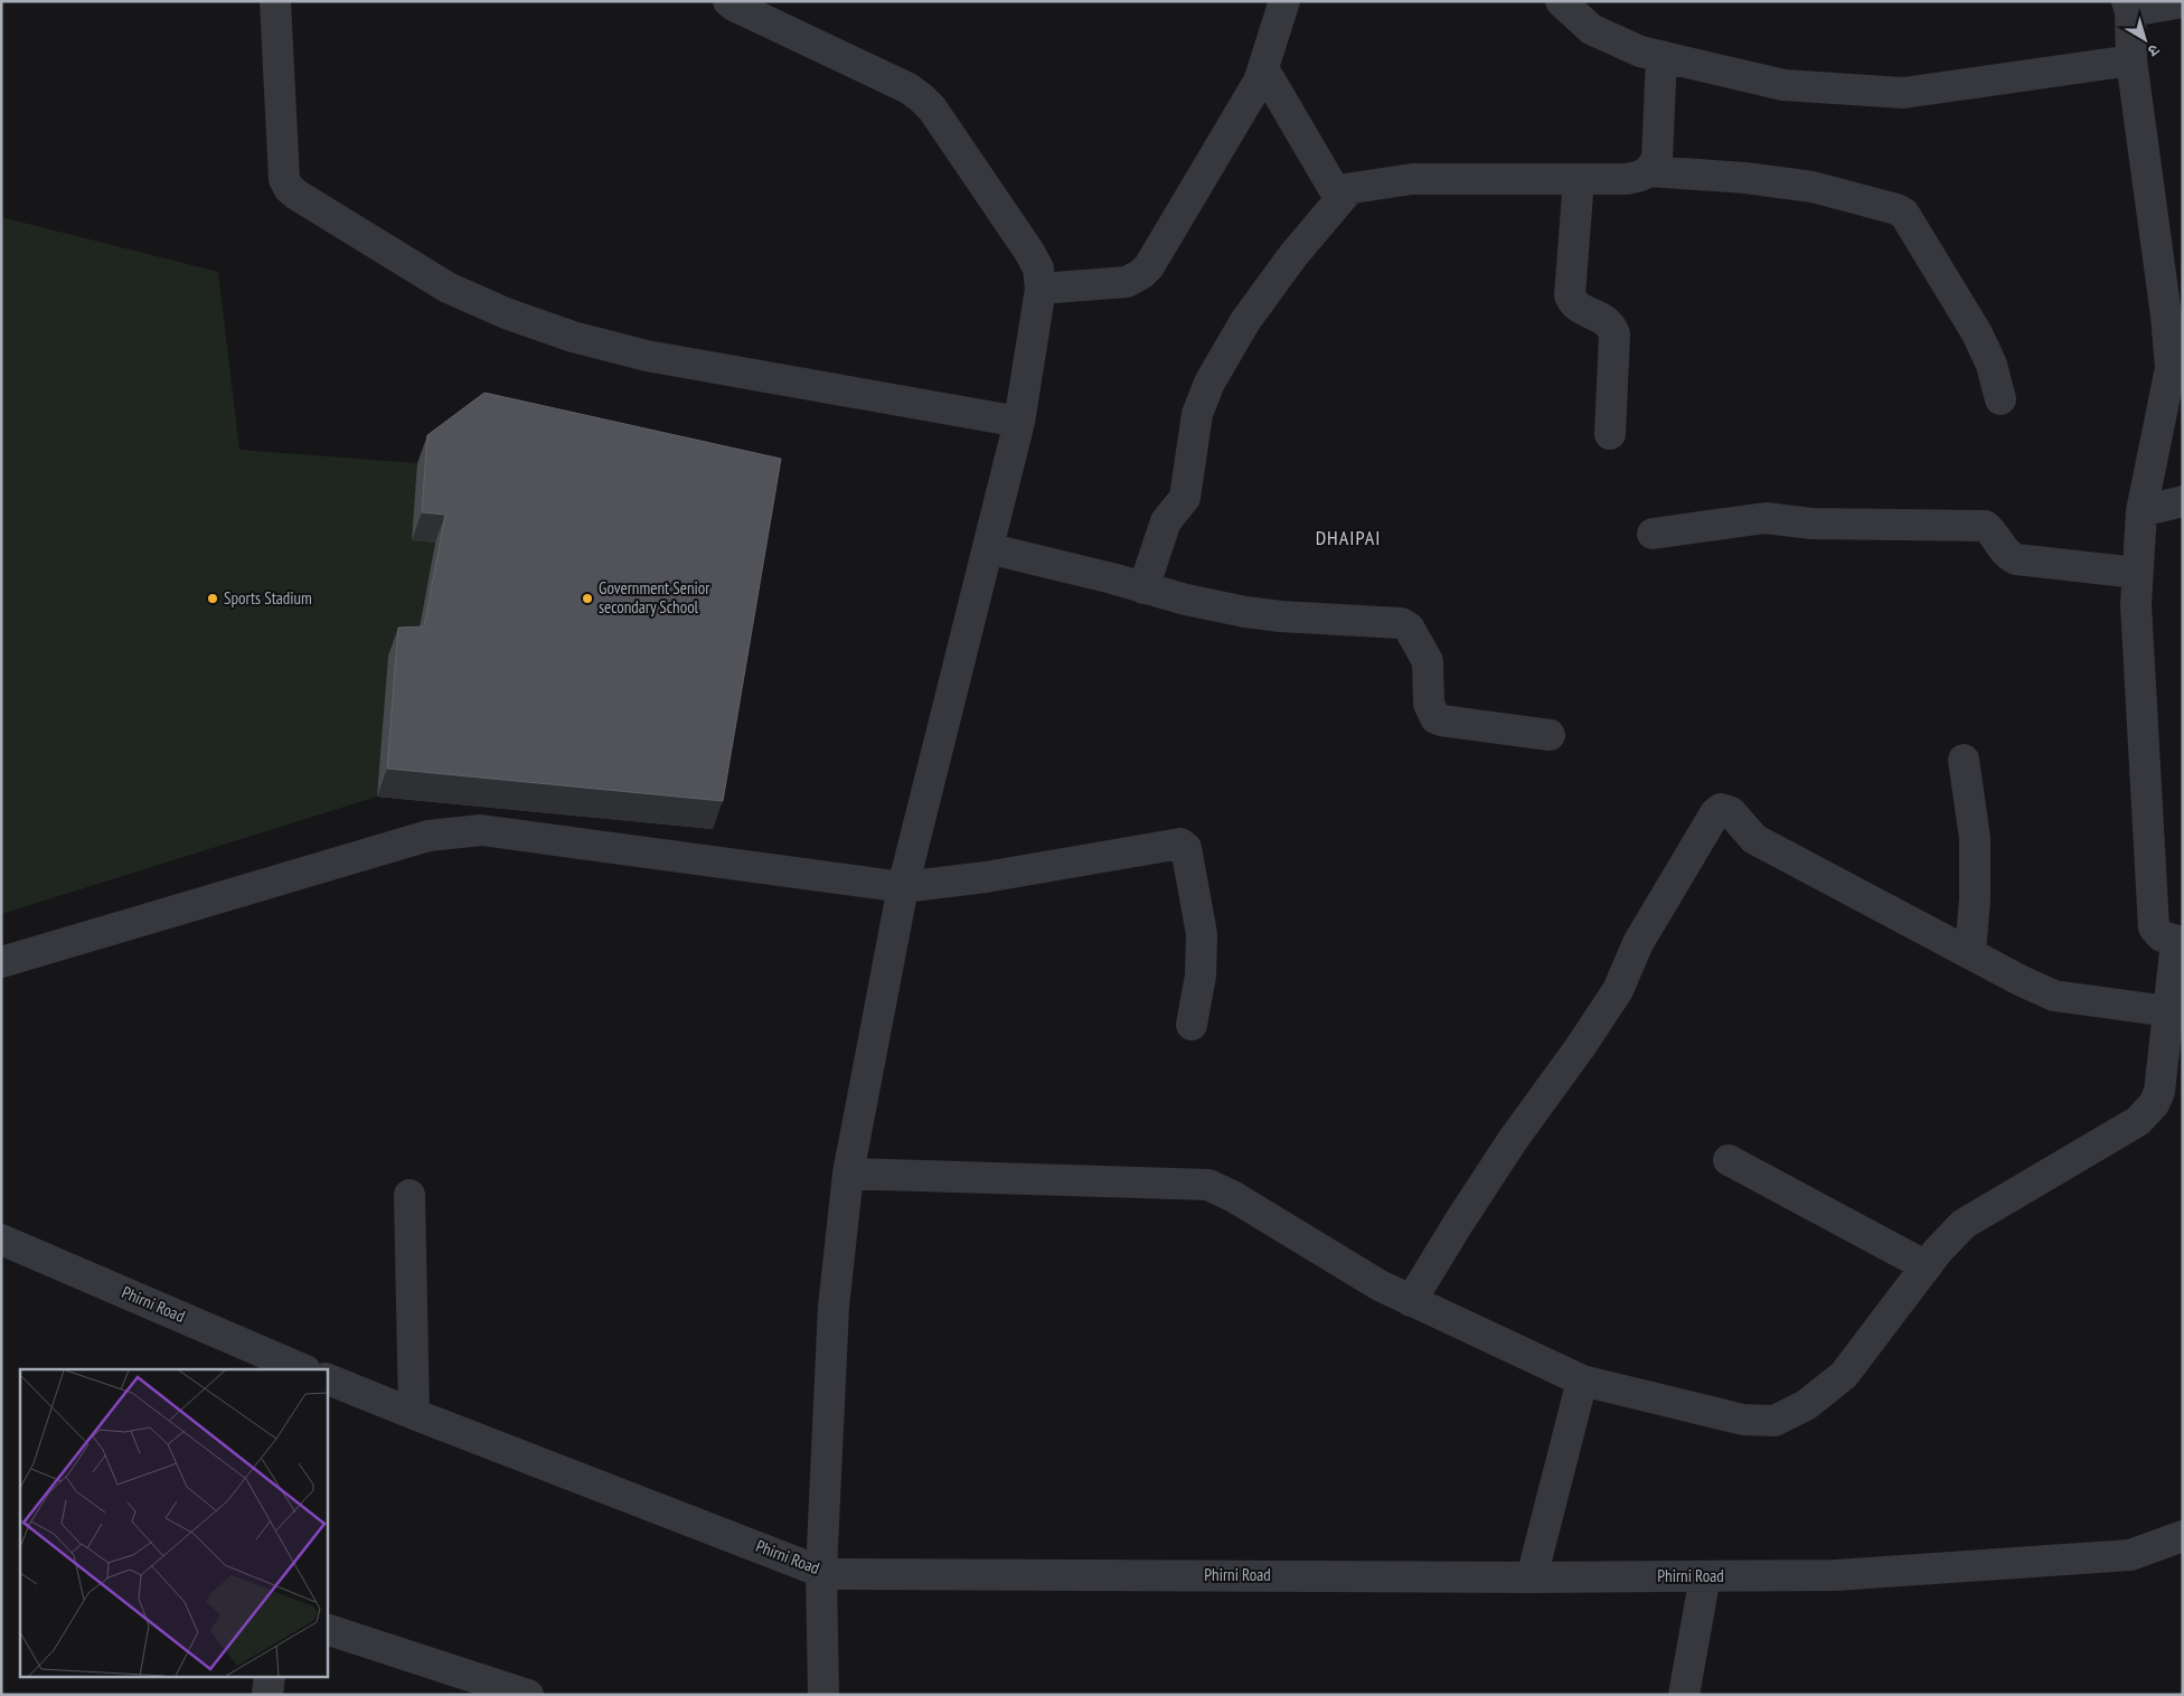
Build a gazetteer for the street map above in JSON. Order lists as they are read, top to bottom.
{
  "streets": {
    "street": ["Phirni Road"]
  },
  "districts": ["DHAIPAI"],
  "places": ["Sports Stadium", "Government Senior secondary School"],
  "north": "bottom right"
}
